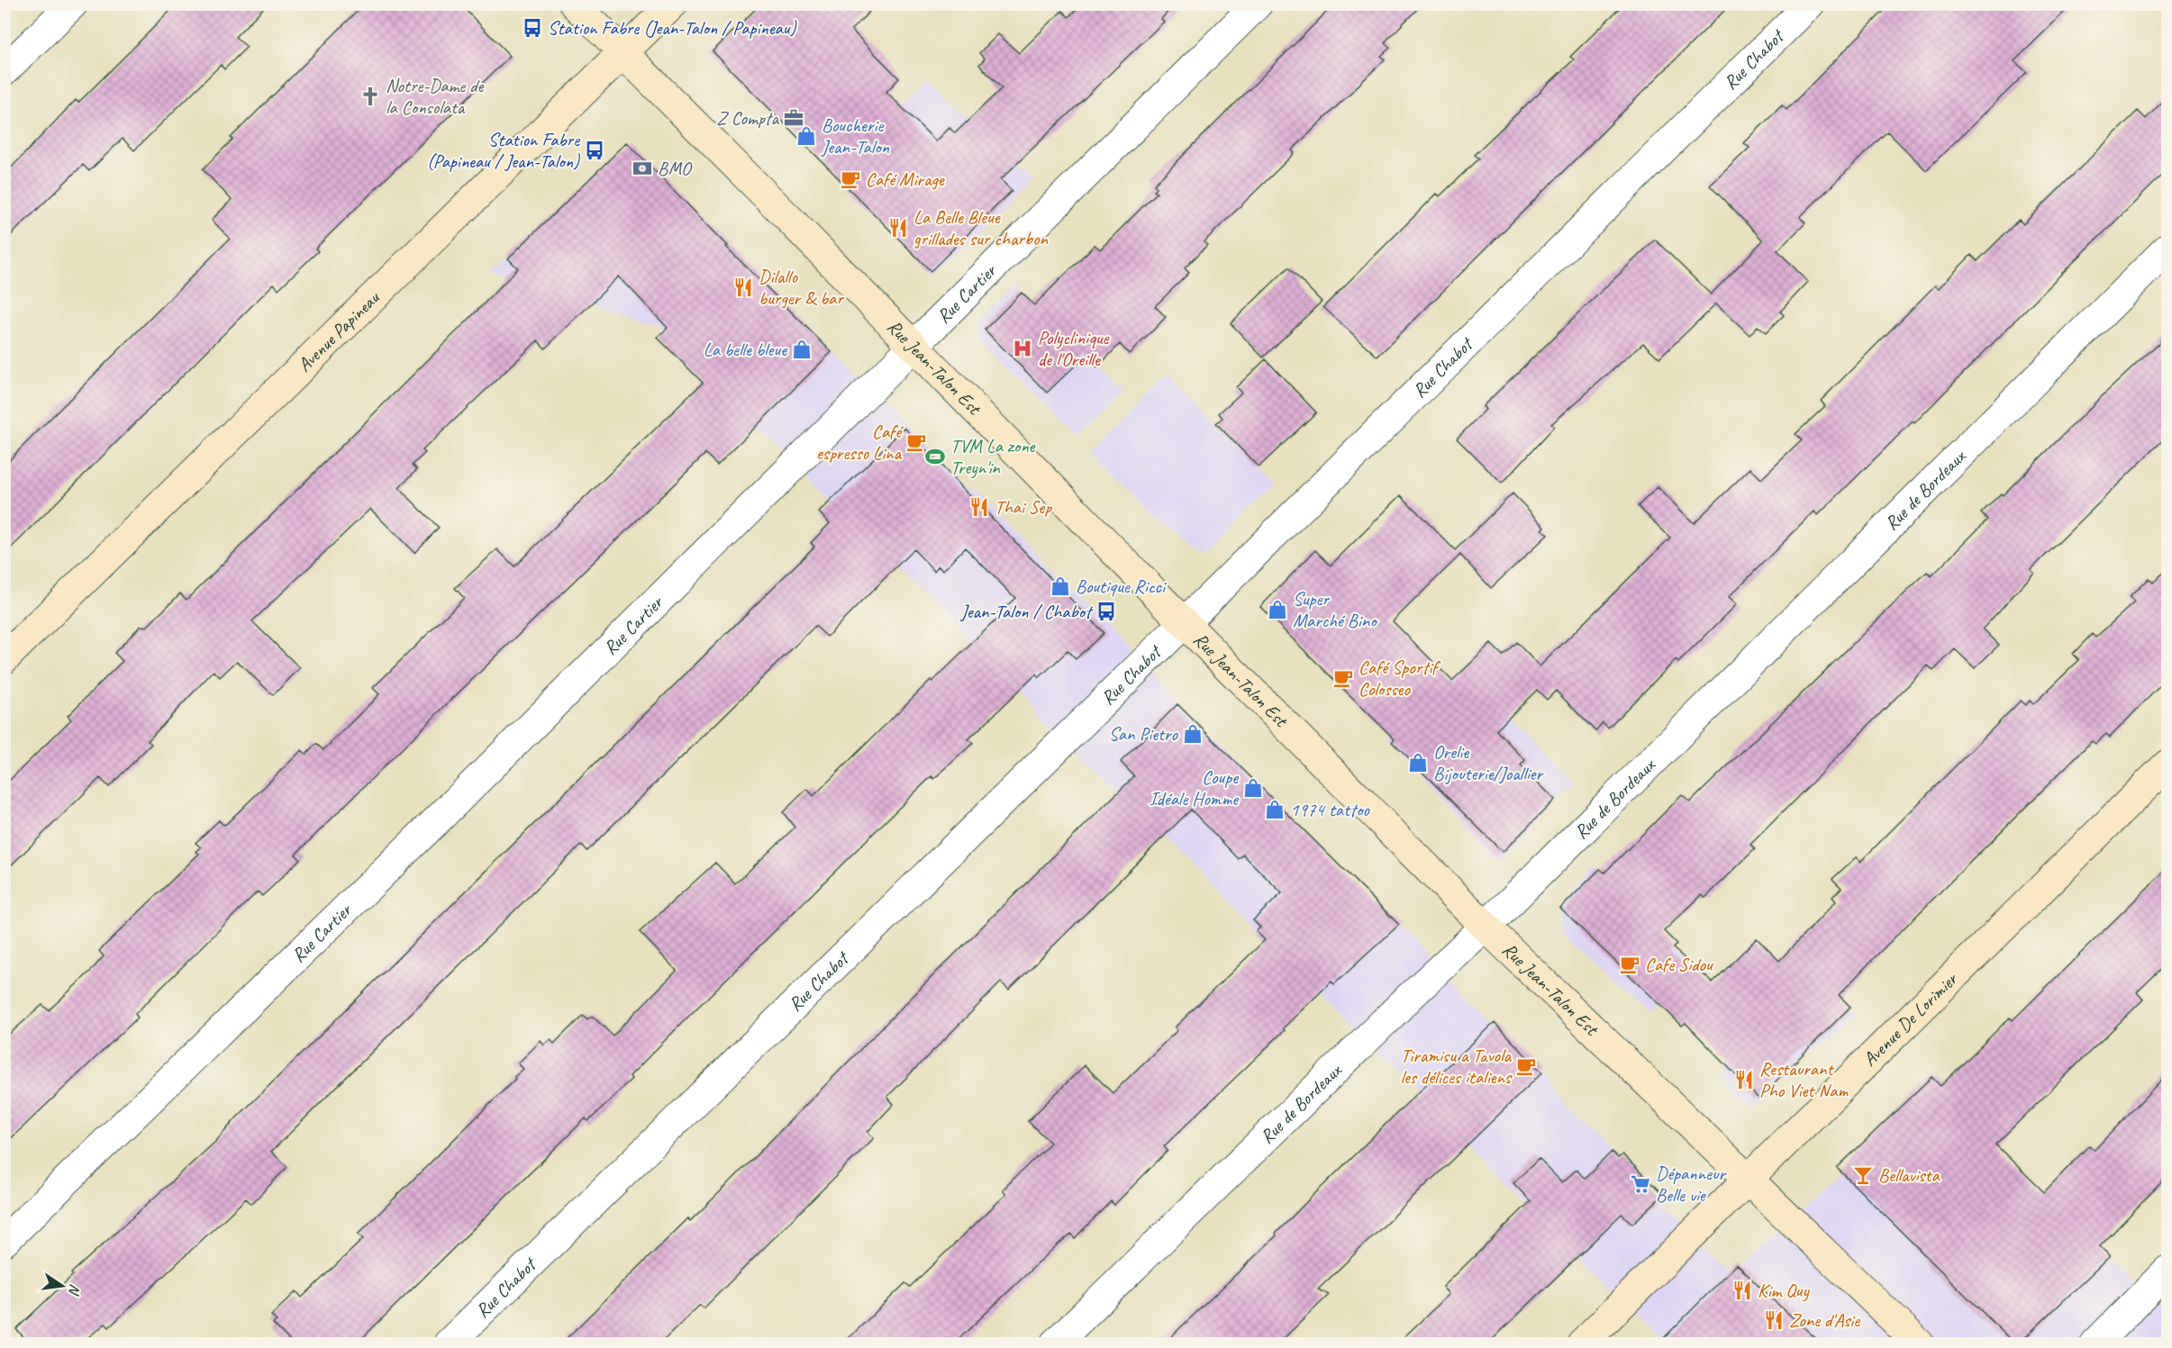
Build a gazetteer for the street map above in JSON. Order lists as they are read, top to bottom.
{
  "streets": {
    "main road": ["Avenue Papineau", "Rue Jean-Talon Est", "Avenue De Lorimier"],
    "street": ["Rue Chabot", "Rue Cartier", "Rue de Bordeaux"]
  },
  "crossings": [
    ["Rue Chabot", "Rue Jean-Talon Est"],
    ["Rue Cartier", "Rue Jean-Talon Est"],
    ["Avenue Papineau", "Rue Jean-Talon Est"],
    ["Rue Jean-Talon Est", "Rue de Bordeaux"],
    ["Rue Jean-Talon Est", "Avenue De Lorimier"]
  ],
  "places": {
    "bus stop": ["Station Fabre (Jean-Talon / Papineau)", "Station Fabre (Papineau / Jean-Talon)", "Jean-Talon / Chabot"],
    "church": ["Notre-Dame de la Consolata"],
    "office": ["Z Compta"],
    "shop": [
      "Boucherie Jean-Talon",
      "La belle bleue",
      "Boutique Ricci",
      "Super Marché Bino",
      "San Pietro",
      "Orelie Bijouterie/Joallier",
      "Coupe Idéale Homme",
      "1974 tattoo"
    ],
    "bank": ["BMO"],
    "cafe": [
      "Café Mirage",
      "Café espresso Lina",
      "Café Sportif Colosseo",
      "Cafe Sidou",
      "Tiramisu a Tavola les délices italiens"
    ],
    "restaurant": [
      "La Belle Bleue grillades sur charbon",
      "Dilallo burger & bar",
      "Thai Sep",
      "Restaurant Pho Viet Nam",
      "Kim Quy",
      "Zone d'Asie"
    ],
    "hospital": ["Polyclinique de l'Oreille"],
    "sports": ["TVM La zone Treyn'in"],
    "bar": ["Bellavista"],
    "supermarket": ["Dépanneur Belle vie"]
  },
  "north": "right"
}
